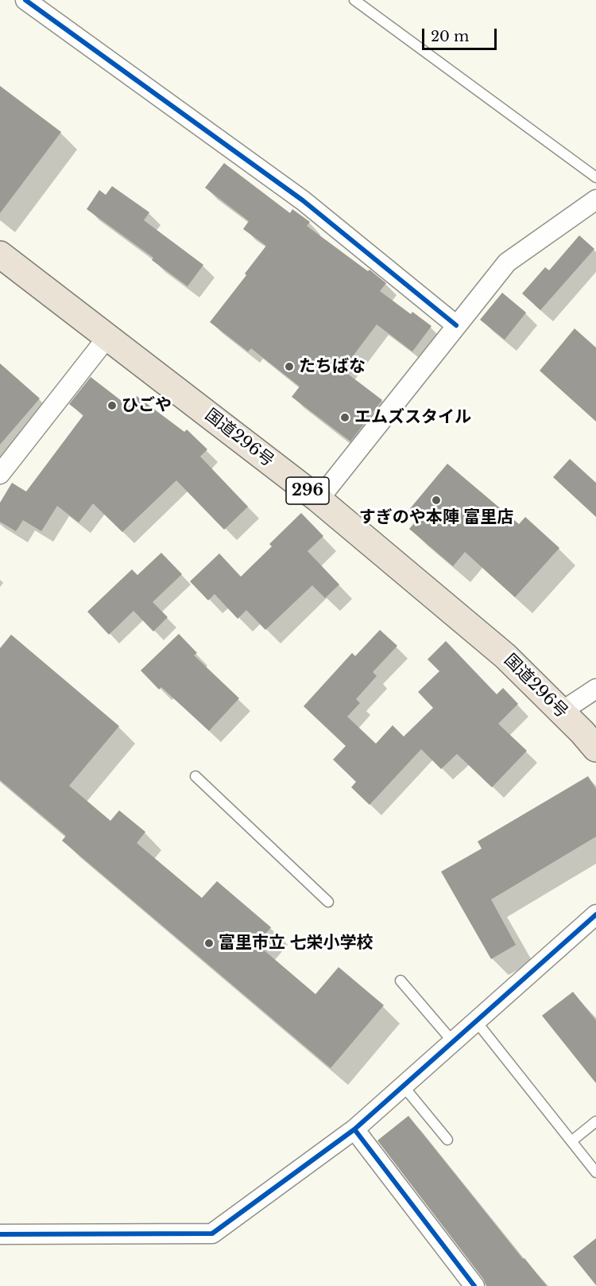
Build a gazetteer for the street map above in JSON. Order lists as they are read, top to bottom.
{
  "streets": {
    "highway": ["国道296号", "296"]
  },
  "places": [
    "たちばな",
    "ひごや",
    "エムズスタイル",
    "すぎのや本陣 富里店",
    "富里市立 七栄小学校"
  ],
  "scale_bar": "20 m"
}
